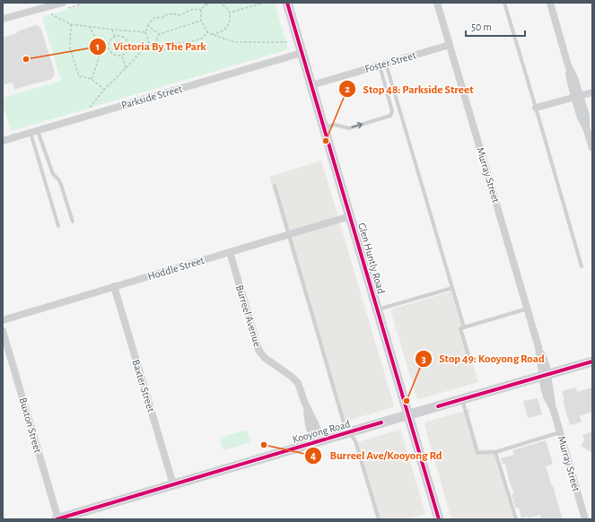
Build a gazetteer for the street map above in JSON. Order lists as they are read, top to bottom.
{
  "streets": {
    "street": [
      "Foster Street",
      "Parkside Street",
      "Murray Street",
      "Glen Huntly Road",
      "Hoddle Street",
      "Burreel Avenue",
      "Baxter Street",
      "Buxton Street",
      "Kooyong Road"
    ]
  },
  "crossings": [
    ["Foster Street", "Murray Street"],
    ["Foster Street", "Glen Huntly Road"],
    ["Parkside Street", "Glen Huntly Road"],
    ["Murray Street", "Kooyong Road"],
    ["Glen Huntly Road", "Hoddle Street"],
    ["Glen Huntly Road", "Kooyong Road"],
    ["Hoddle Street", "Burreel Avenue"],
    ["Hoddle Street", "Baxter Street"],
    ["Burreel Avenue", "Kooyong Road"],
    ["Baxter Street", "Kooyong Road"],
    ["Buxton Street", "Kooyong Road"]
  ],
  "places": [
    "Victoria By The Park",
    "Stop 48: Parkside Street",
    "Stop 49: Kooyong Road",
    "Burreel Ave/Kooyong Rd"
  ],
  "scale_bar": "50 m"
}
